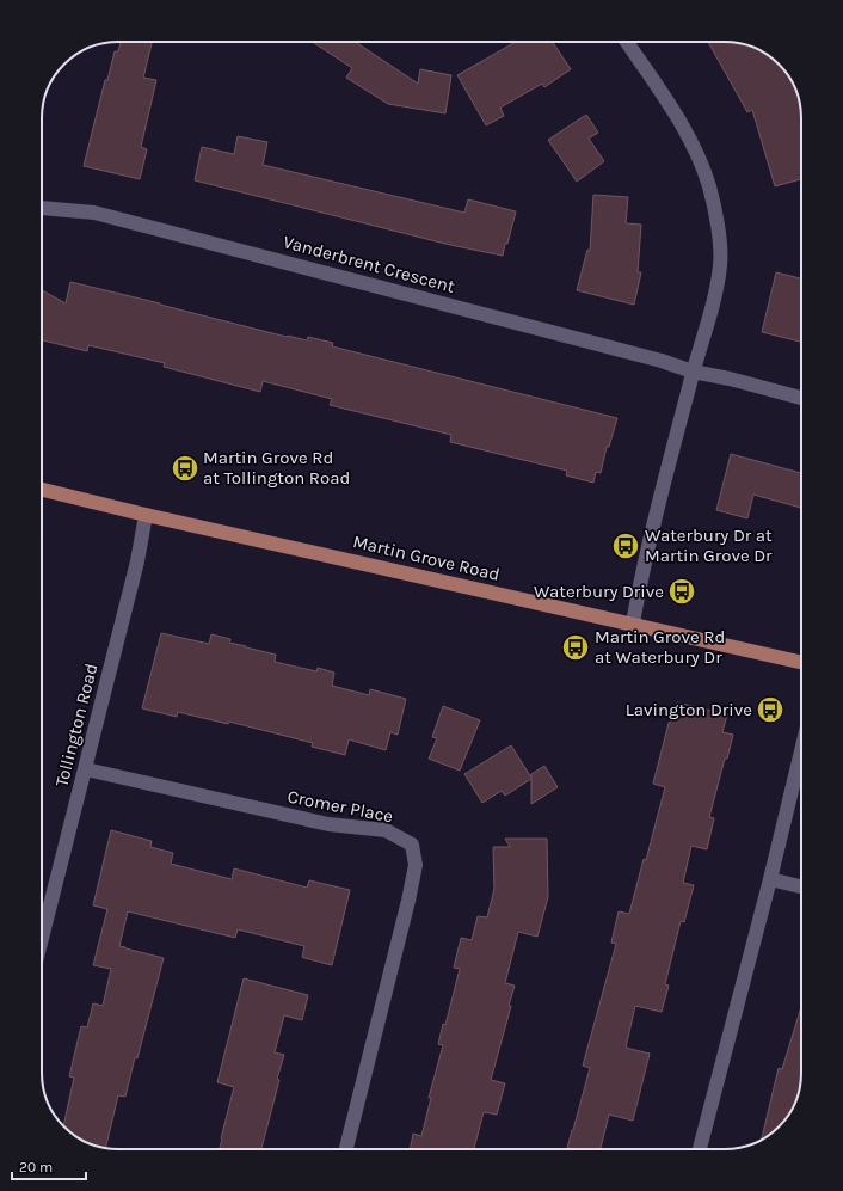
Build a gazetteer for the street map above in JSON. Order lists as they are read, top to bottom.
{
  "streets": {
    "main road": ["Martin Grove Road"],
    "street": ["Vanderbrent Crescent", "Tollington Road", "Cromer Place"]
  },
  "crossings": [
    ["Martin Grove Road", "Tollington Road"],
    ["Tollington Road", "Cromer Place"]
  ],
  "places": {
    "bus stop": [
      "Martin Grove Rd at Tollington Road",
      "Waterbury Dr at Martin Grove Dr",
      "Waterbury Drive",
      "Martin Grove Rd at Waterbury Dr",
      "Lavington Drive"
    ]
  },
  "scale_bar": "20 m"
}
